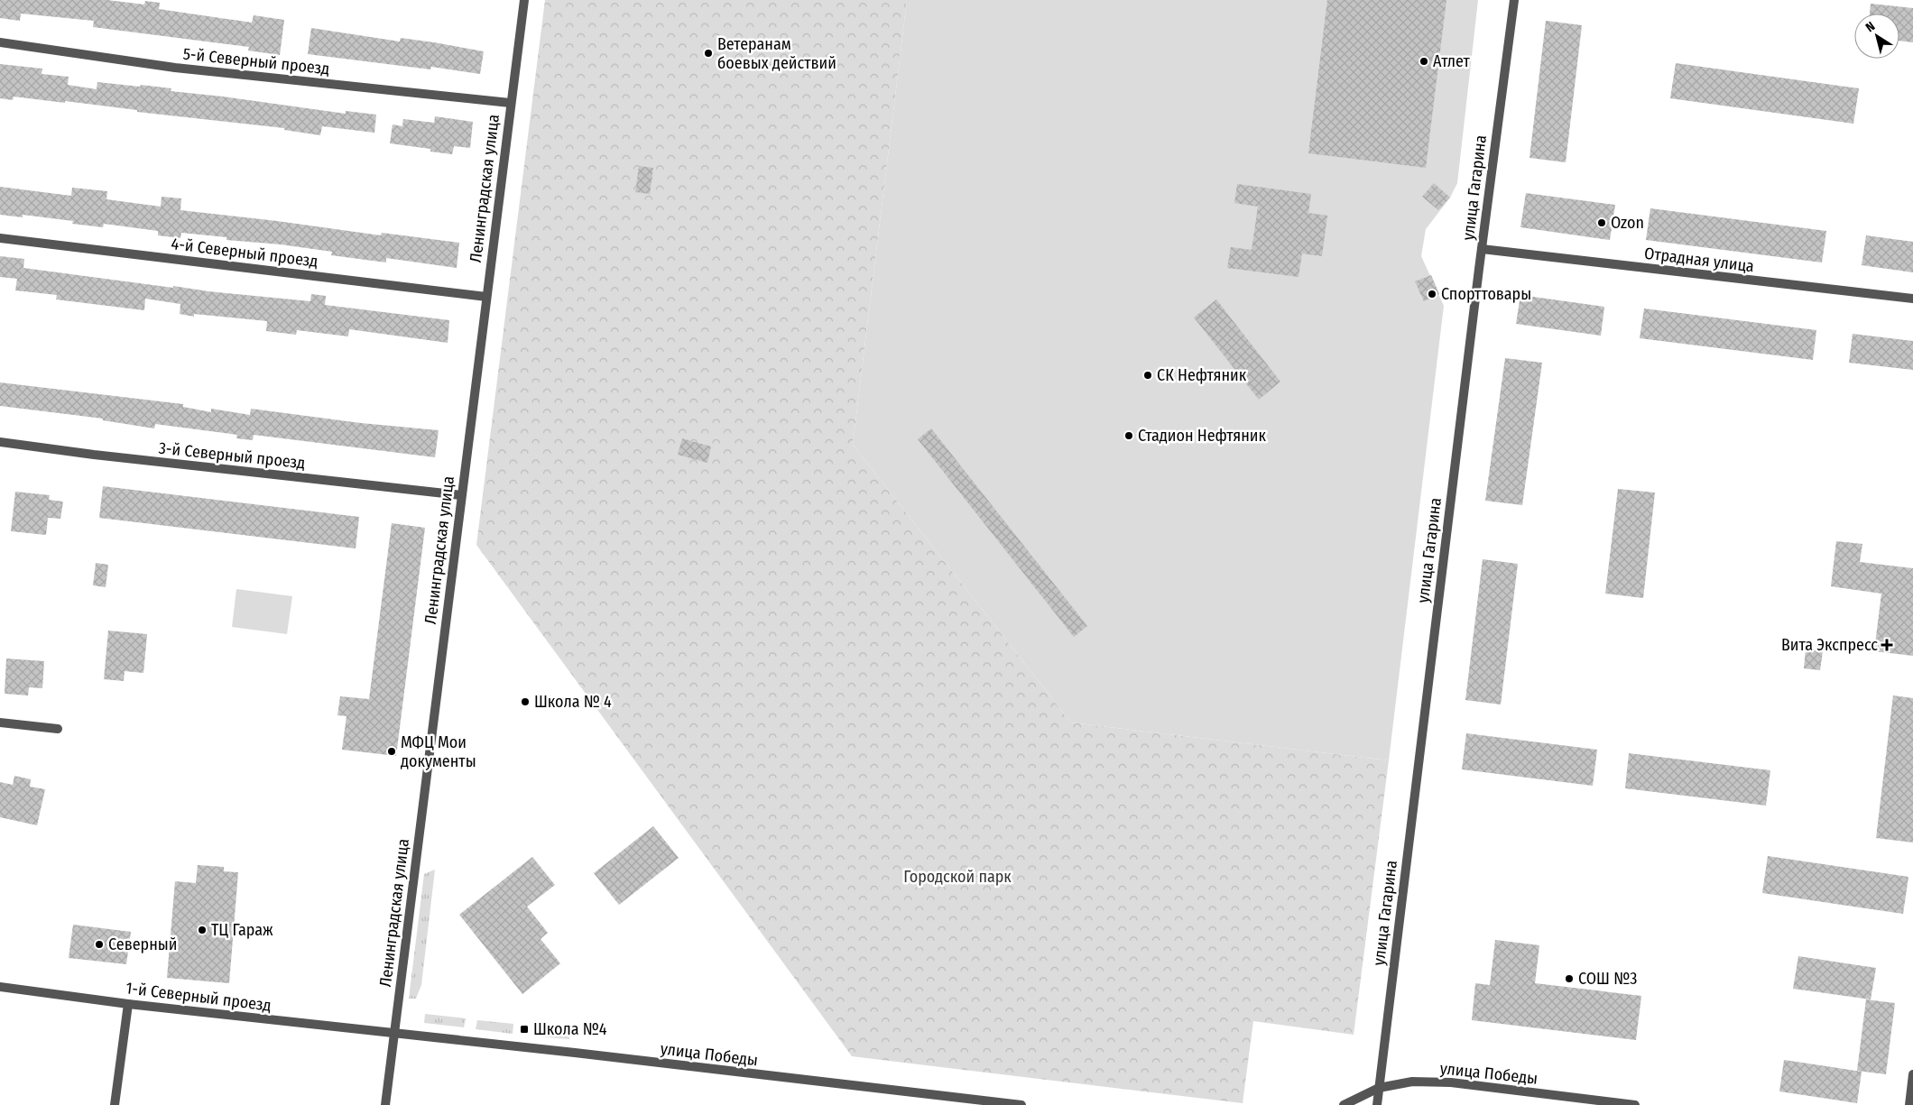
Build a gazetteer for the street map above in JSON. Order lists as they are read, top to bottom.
{
  "streets": {
    "street": [
      "5-й Северный проезд",
      "улица Гагарина",
      "Ленинградская улица",
      "4-й Северный проезд",
      "Отрадная улица",
      "3-й Северный проезд",
      "1-й Северный проезд",
      "улица Победы"
    ]
  },
  "crossings": [
    ["5-й Северный проезд", "Ленинградская улица"],
    ["улица Гагарина", "Отрадная улица"],
    ["улица Гагарина", "улица Победы"],
    ["Ленинградская улица", "4-й Северный проезд"],
    ["Ленинградская улица", "3-й Северный проезд"],
    ["Ленинградская улица", "1-й Северный проезд"],
    ["Ленинградская улица", "улица Победы"],
    ["1-й Северный проезд", "улица Победы"]
  ],
  "parks": ["Городской парк"],
  "places": {
    "other": [
      "Ветеранам боевых действий",
      "Атлет",
      "Ozon",
      "Спорттовары",
      "СК Нефтяник",
      "Стадион Нефтяник",
      "Школа № 4",
      "МФЦ Мои документы",
      "ТЦ Гараж",
      "Северный",
      "СОШ №3"
    ],
    "health": ["Вита Экспресс"],
    "transit": ["Школа №4"]
  },
  "north": "top left"
}
